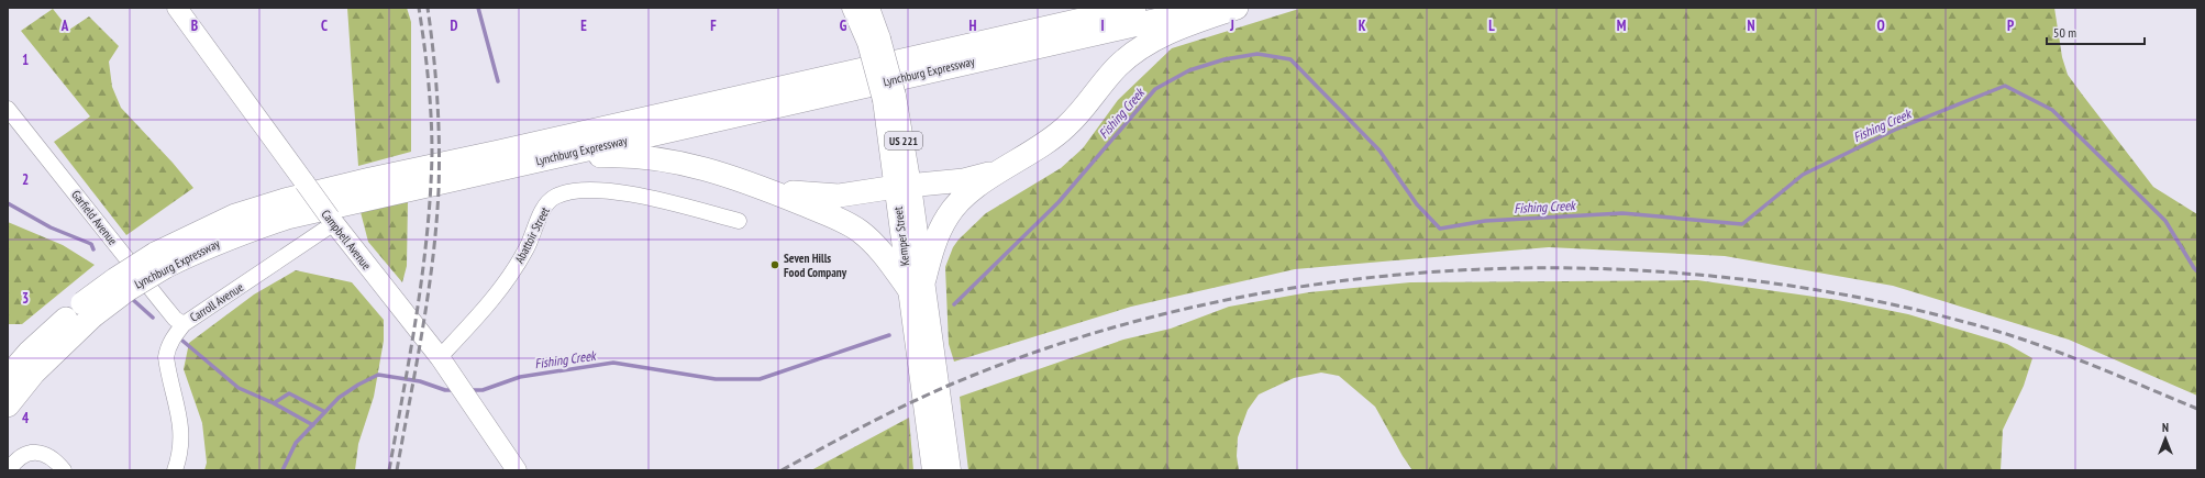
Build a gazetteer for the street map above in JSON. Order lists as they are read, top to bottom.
{
  "streets": {
    "highway": ["Lynchburg Expressway"],
    "main road": ["US 221", "Kemper Street", "Campbell Avenue"],
    "street": ["Garfield Avenue", "Abattoir Street", "Carroll Avenue"]
  },
  "crossings": [
    ["Garfield Avenue", "Carroll Avenue"],
    ["Abattoir Street", "Campbell Avenue"],
    ["Campbell Avenue", "Carroll Avenue"]
  ],
  "water": ["Fishing Creek"],
  "places": ["Seven Hills Food Company"],
  "scale_bar": "50 m",
  "north": "top",
  "grid": {
    "columns": [
      "A",
      "B",
      "C",
      "D",
      "E",
      "F",
      "G",
      "H",
      "I",
      "J",
      "K",
      "L",
      "M",
      "N",
      "O",
      "P"
    ],
    "rows": [
      "1",
      "2",
      "3",
      "4"
    ]
  }
}
